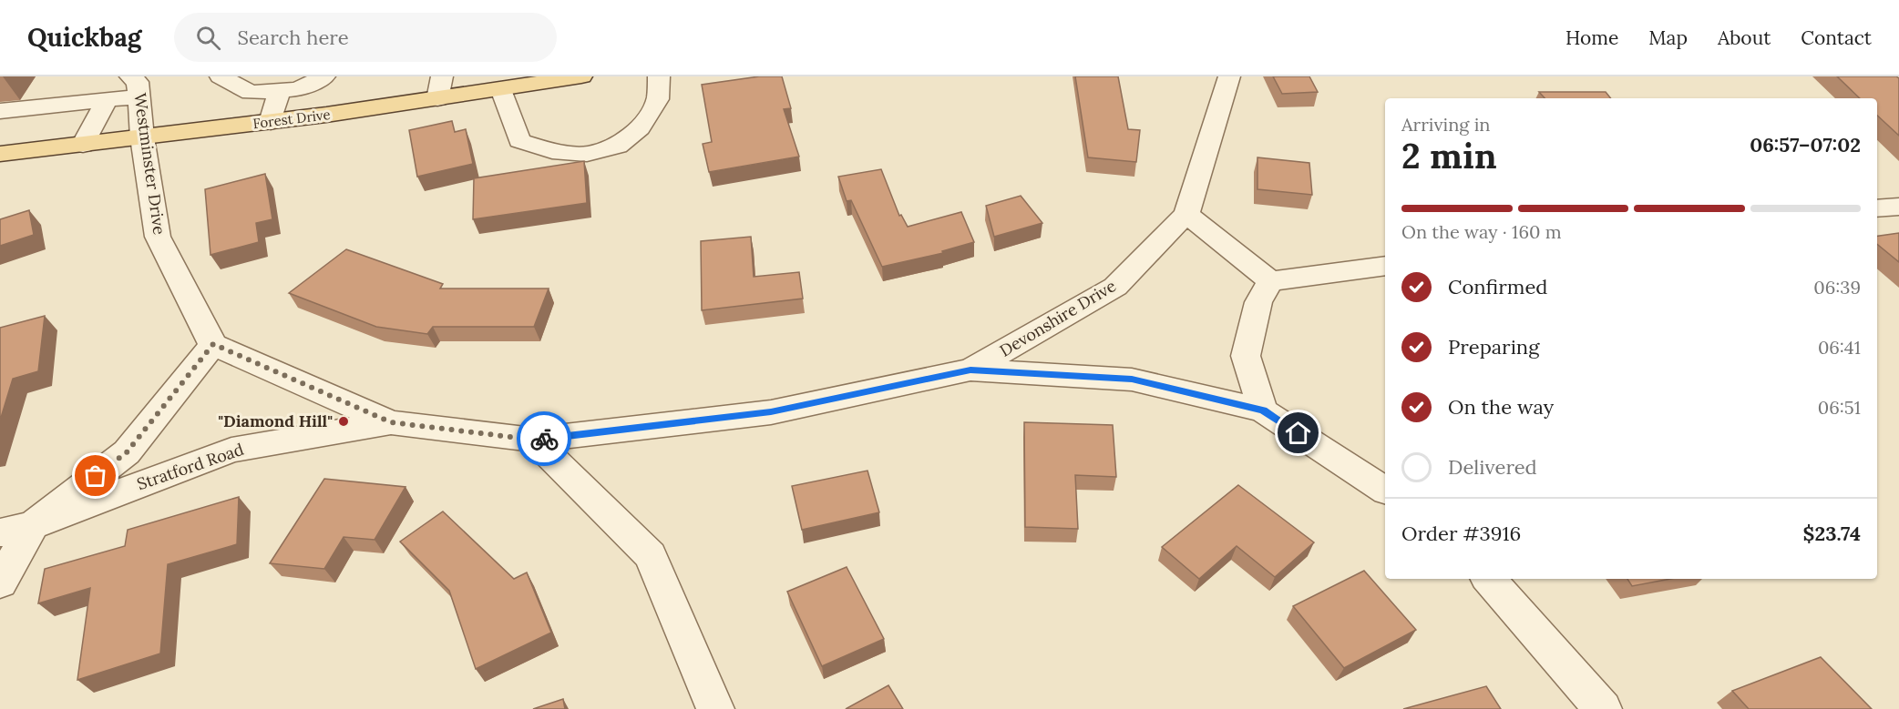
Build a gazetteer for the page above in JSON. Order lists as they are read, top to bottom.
{
  "streets": {
    "main road": ["Forest Drive"],
    "street": ["Westminster Drive", "Devonshire Drive", "Stratford Road"]
  },
  "crossings": [
    ["Forest Drive", "Westminster Drive"],
    ["Devonshire Drive", "Stratford Road"]
  ],
  "places": ["\"Diamond Hill\""],
  "page": {
    "header": "Quickbag",
    "search": "Search here",
    "nav": [
      "Home",
      "Map",
      "About",
      "Contact"
    ],
    "heading": ["2 min", "Arriving in", "06:57–07:02"],
    "panel": ["Order #3916", "$23.74"],
    "bar": "On the way · 160 m",
    "list": [
      ["Confirmed", "06:39"],
      ["Preparing", "06:41"],
      ["On the way", "06:51"],
      "Delivered"
    ]
  }
}
